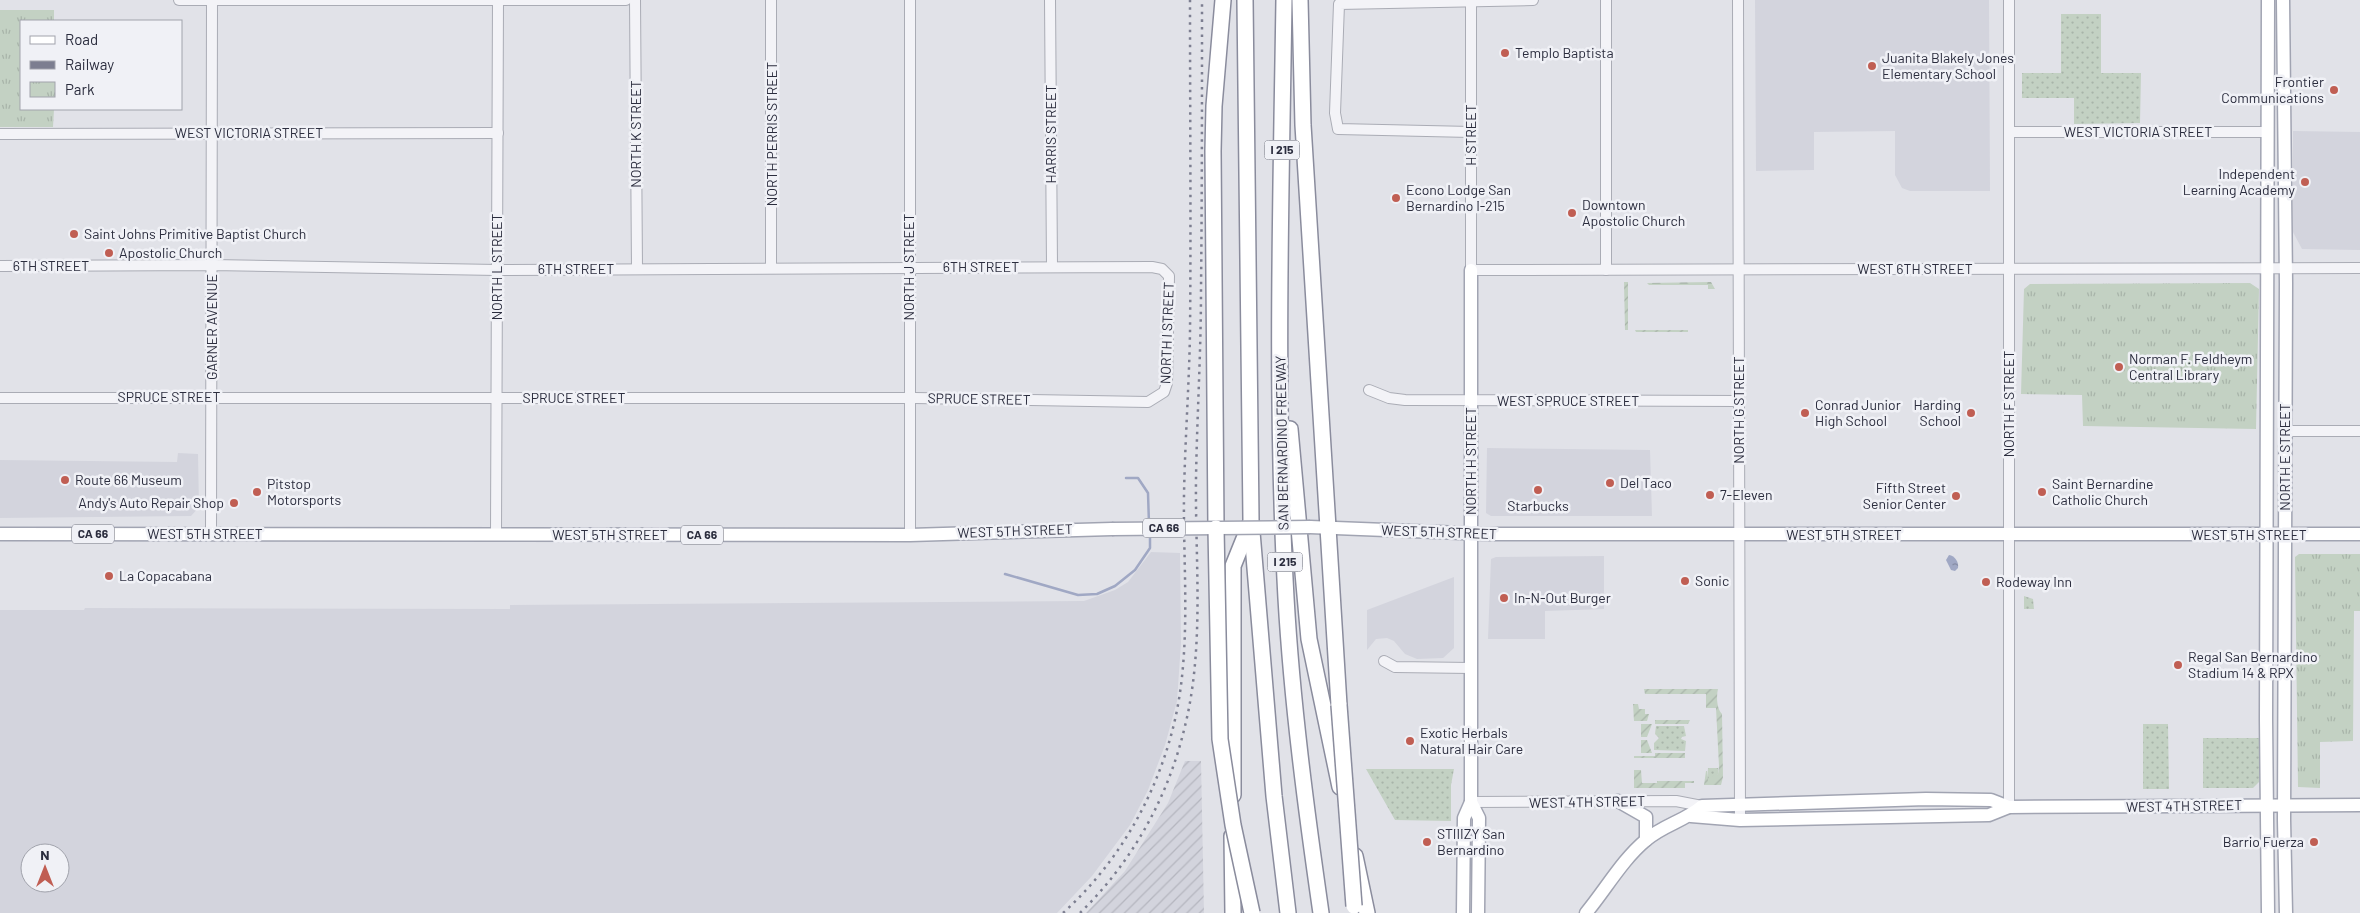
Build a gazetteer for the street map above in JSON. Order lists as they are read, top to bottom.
{
  "streets": {
    "highway": ["I 215", "SAN BERNARDINO FREEWAY"],
    "main road": [
      "NORTH E STREET",
      "NORTH H STREET",
      "CA 66",
      "WEST 5TH STREET",
      "WEST 4TH STREET"
    ],
    "street": [
      "WEST VICTORIA STREET",
      "NORTH K STREET",
      "NORTH PERRIS STREET",
      "HARRIS STREET",
      "H STREET",
      "6TH STREET",
      "NORTH L STREET",
      "NORTH J STREET",
      "WEST 6TH STREET",
      "GARNER AVENUE",
      "NORTH I STREET",
      "SPRUCE STREET",
      "WEST SPRUCE STREET",
      "NORTH F STREET",
      "NORTH G STREET"
    ]
  },
  "crossings": [
    ["WEST VICTORIA STREET", "NORTH L STREET"],
    ["WEST VICTORIA STREET", "GARNER AVENUE"],
    ["WEST VICTORIA STREET", "NORTH F STREET"],
    ["WEST VICTORIA STREET", "NORTH E STREET"],
    ["NORTH K STREET", "6TH STREET"],
    ["NORTH PERRIS STREET", "6TH STREET"],
    ["HARRIS STREET", "6TH STREET"],
    ["H STREET", "WEST 6TH STREET"],
    ["H STREET", "NORTH H STREET"],
    ["6TH STREET", "NORTH L STREET"],
    ["6TH STREET", "NORTH J STREET"],
    ["6TH STREET", "GARNER AVENUE"],
    ["6TH STREET", "NORTH I STREET"],
    ["NORTH L STREET", "SPRUCE STREET"],
    ["NORTH L STREET", "WEST 5TH STREET"],
    ["NORTH J STREET", "SPRUCE STREET"],
    ["NORTH J STREET", "WEST 5TH STREET"],
    ["WEST 6TH STREET", "NORTH F STREET"],
    ["WEST 6TH STREET", "NORTH G STREET"],
    ["WEST 6TH STREET", "NORTH E STREET"],
    ["WEST 6TH STREET", "NORTH H STREET"],
    ["GARNER AVENUE", "SPRUCE STREET"],
    ["GARNER AVENUE", "WEST 5TH STREET"],
    ["NORTH I STREET", "SPRUCE STREET"],
    ["WEST SPRUCE STREET", "NORTH G STREET"],
    ["WEST SPRUCE STREET", "NORTH H STREET"],
    ["NORTH F STREET", "WEST 5TH STREET"],
    ["NORTH F STREET", "WEST 4TH STREET"],
    ["NORTH G STREET", "WEST 5TH STREET"],
    ["NORTH G STREET", "WEST 4TH STREET"],
    ["NORTH E STREET", "WEST 5TH STREET"],
    ["NORTH E STREET", "WEST 4TH STREET"],
    ["NORTH H STREET", "WEST 5TH STREET"],
    ["NORTH H STREET", "WEST 4TH STREET"]
  ],
  "places": [
    "Templo Baptista",
    "Juanita Blakely Jones Elementary School",
    "Frontier Communications",
    "Independent Learning Academy",
    "Econo Lodge San Bernardino I-215",
    "Downtown Apostolic Church",
    "Saint Johns Primitive Baptist Church",
    "Apostolic Church",
    "Norman F. Feldheym Central Library",
    "Conrad Junior High School",
    "Harding School",
    "Route 66 Museum",
    "Del Taco",
    "Starbucks",
    "Pitstop Motorsports",
    "Saint Bernardine Catholic Church",
    "7-Eleven",
    "Fifth Street Senior Center",
    "Andy's Auto Repair Shop",
    "La Copacabana",
    "Sonic",
    "Rodeway Inn",
    "In-N-Out Burger",
    "Regal San Bernardino Stadium 14 & RPX",
    "Exotic Herbals Natural Hair Care",
    "STIIIZY San Bernardino",
    "Barrio Fuerza"
  ],
  "legend": ["Road", "Railway", "Park"],
  "north": "top"
}
